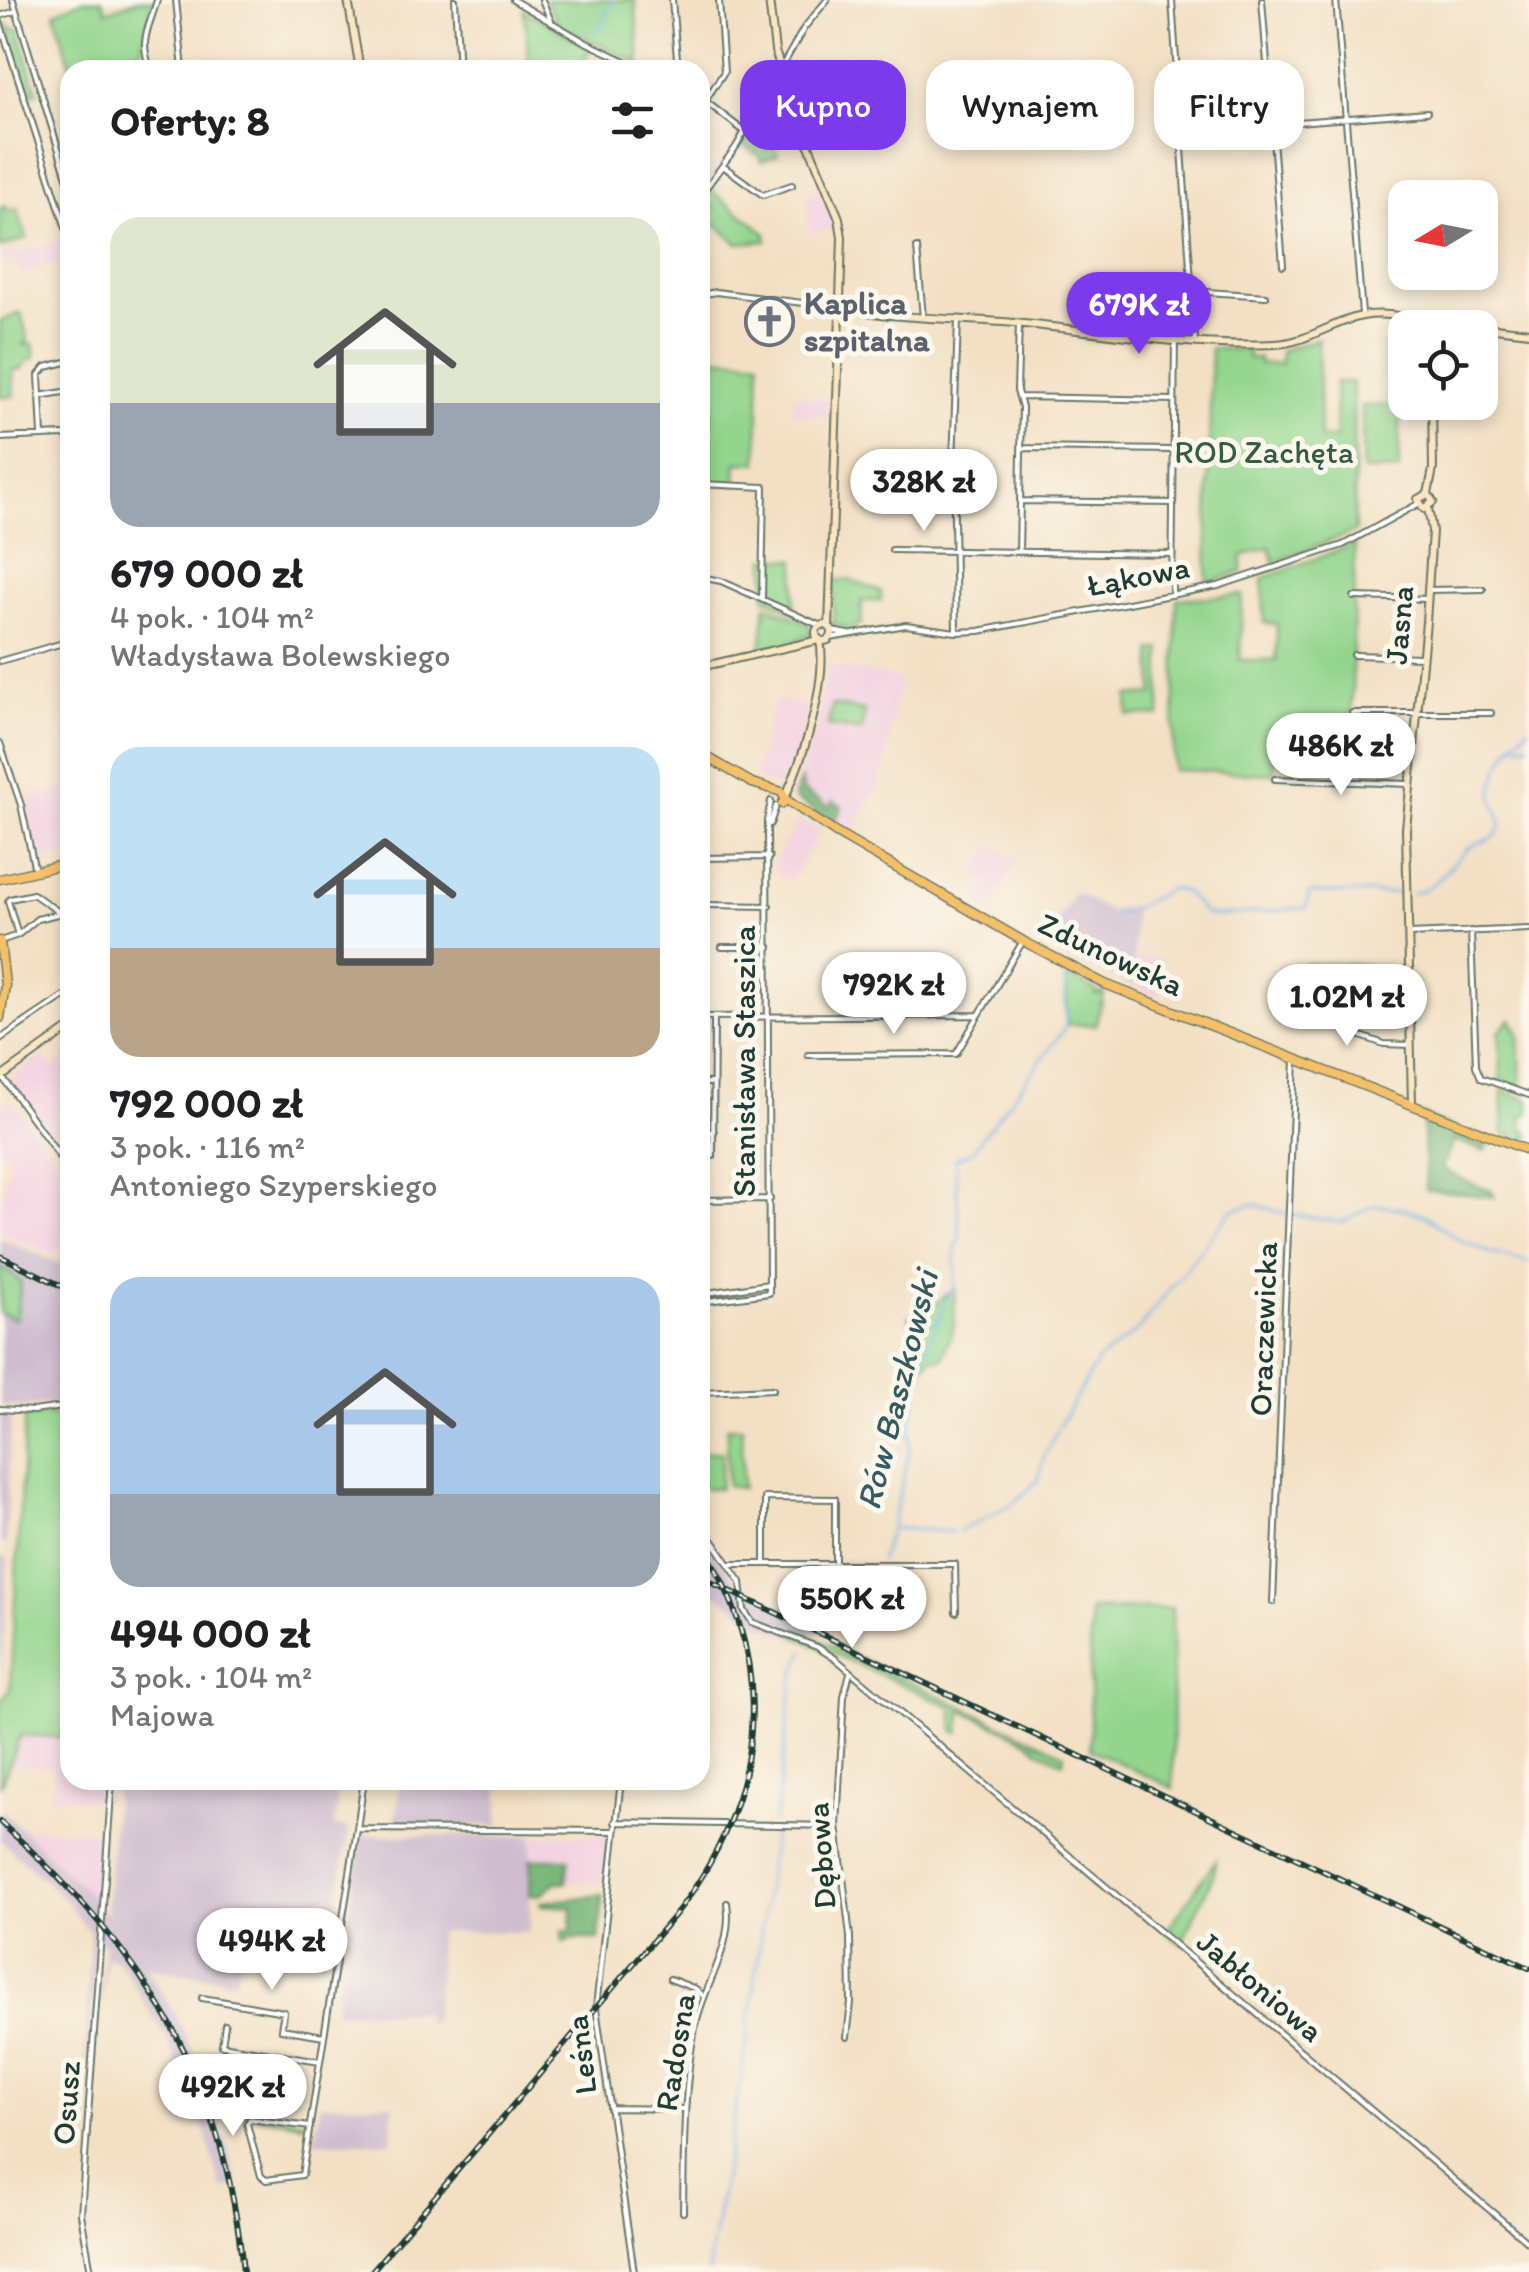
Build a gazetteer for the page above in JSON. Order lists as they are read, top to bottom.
{
  "streets": {
    "main road": ["Zdunowska"],
    "street": [
      "Łąkowa",
      "Jasna",
      "Stanisława Staszica",
      "Oraczewicka",
      "Dębowa",
      "Jabłoniowa",
      "Radosna",
      "Leśna",
      "Osusz"
    ]
  },
  "crossings": [
    ["Łąkowa", "Stanisława Staszica"],
    ["Jasna", "Zdunowska"],
    ["Zdunowska", "Stanisława Staszica"],
    ["Zdunowska", "Oraczewicka"],
    ["Dębowa", "Jabłoniowa"]
  ],
  "water": ["Rów Baszkowski"],
  "parks": ["ROD Zachęta"],
  "places": {
    "church": ["Kaplica szpitalna"]
  },
  "north": "left",
  "page": {
    "chip": ["Kupno", "Wynajem", "Filtry"],
    "heading": "Oferty: 8",
    "list": [
      {
        "name": "679 000 zł",
        "note": "4 pok. · 104 m² · Władysława Bolewskiego"
      },
      {
        "name": "792 000 zł",
        "note": "3 pok. · 116 m² · Antoniego Szyperskiego"
      },
      {
        "name": "494 000 zł",
        "note": "3 pok. · 104 m² · Majowa"
      }
    ],
    "price": [
      "679K zł",
      "328K zł",
      "486K zł",
      "792K zł",
      "1.02M zł",
      "550K zł",
      "494K zł",
      "492K zł"
    ]
  }
}
